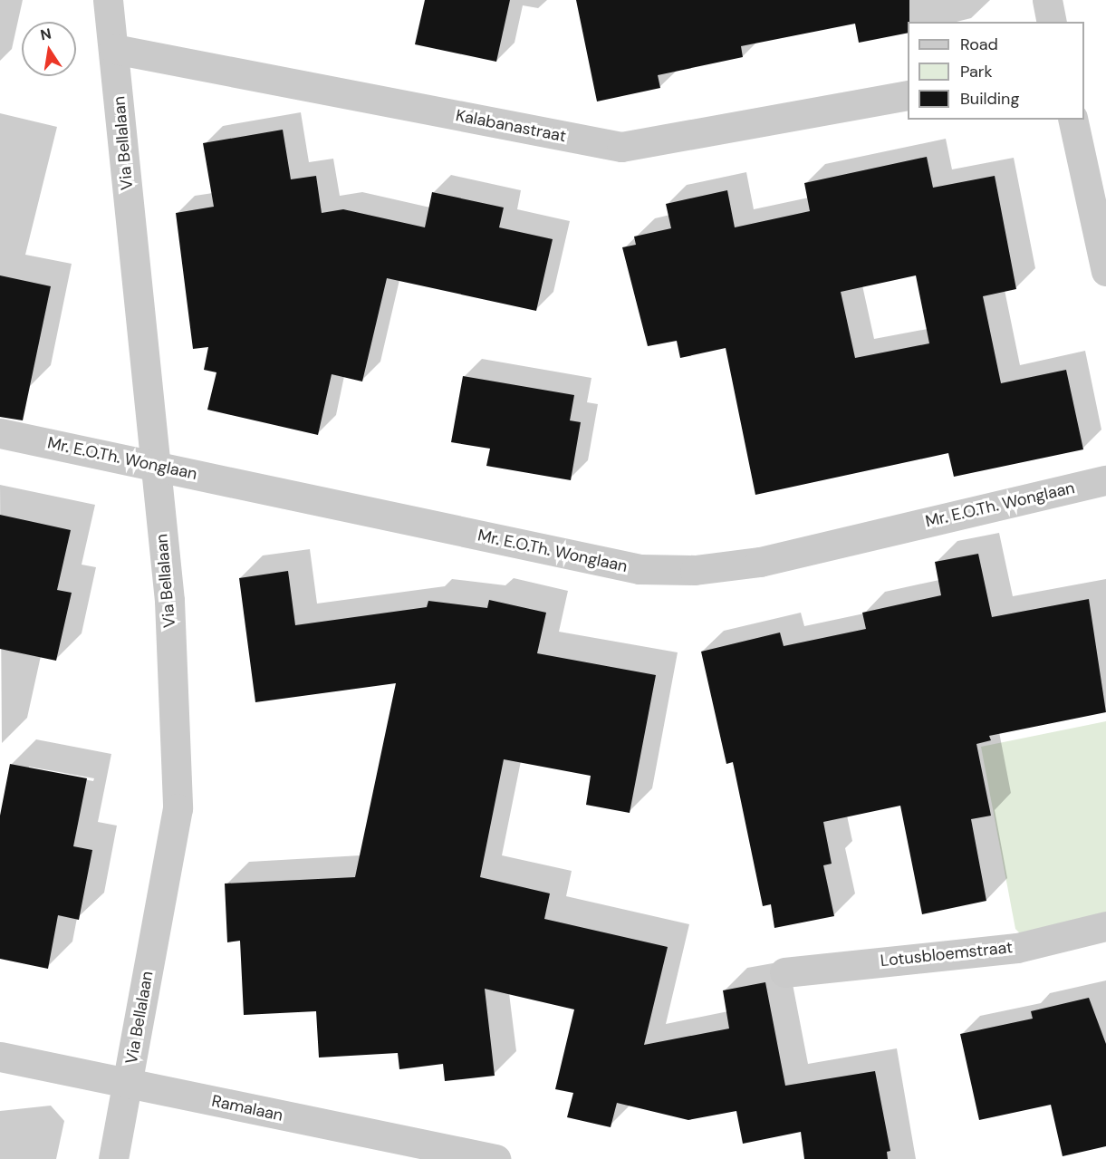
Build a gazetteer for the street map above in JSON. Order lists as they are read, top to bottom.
{
  "streets": {
    "street": [
      "Kalabanastraat",
      "Via Bellalaan",
      "Mr. E.O.Th. Wonglaan",
      "Lotusbloemstraat",
      "Ramalaan"
    ]
  },
  "crossings": [
    ["Kalabanastraat", "Via Bellalaan"],
    ["Via Bellalaan", "Mr. E.O.Th. Wonglaan"],
    ["Via Bellalaan", "Ramalaan"]
  ],
  "legend": ["Road", "Park", "Building"],
  "north": "top"
}
